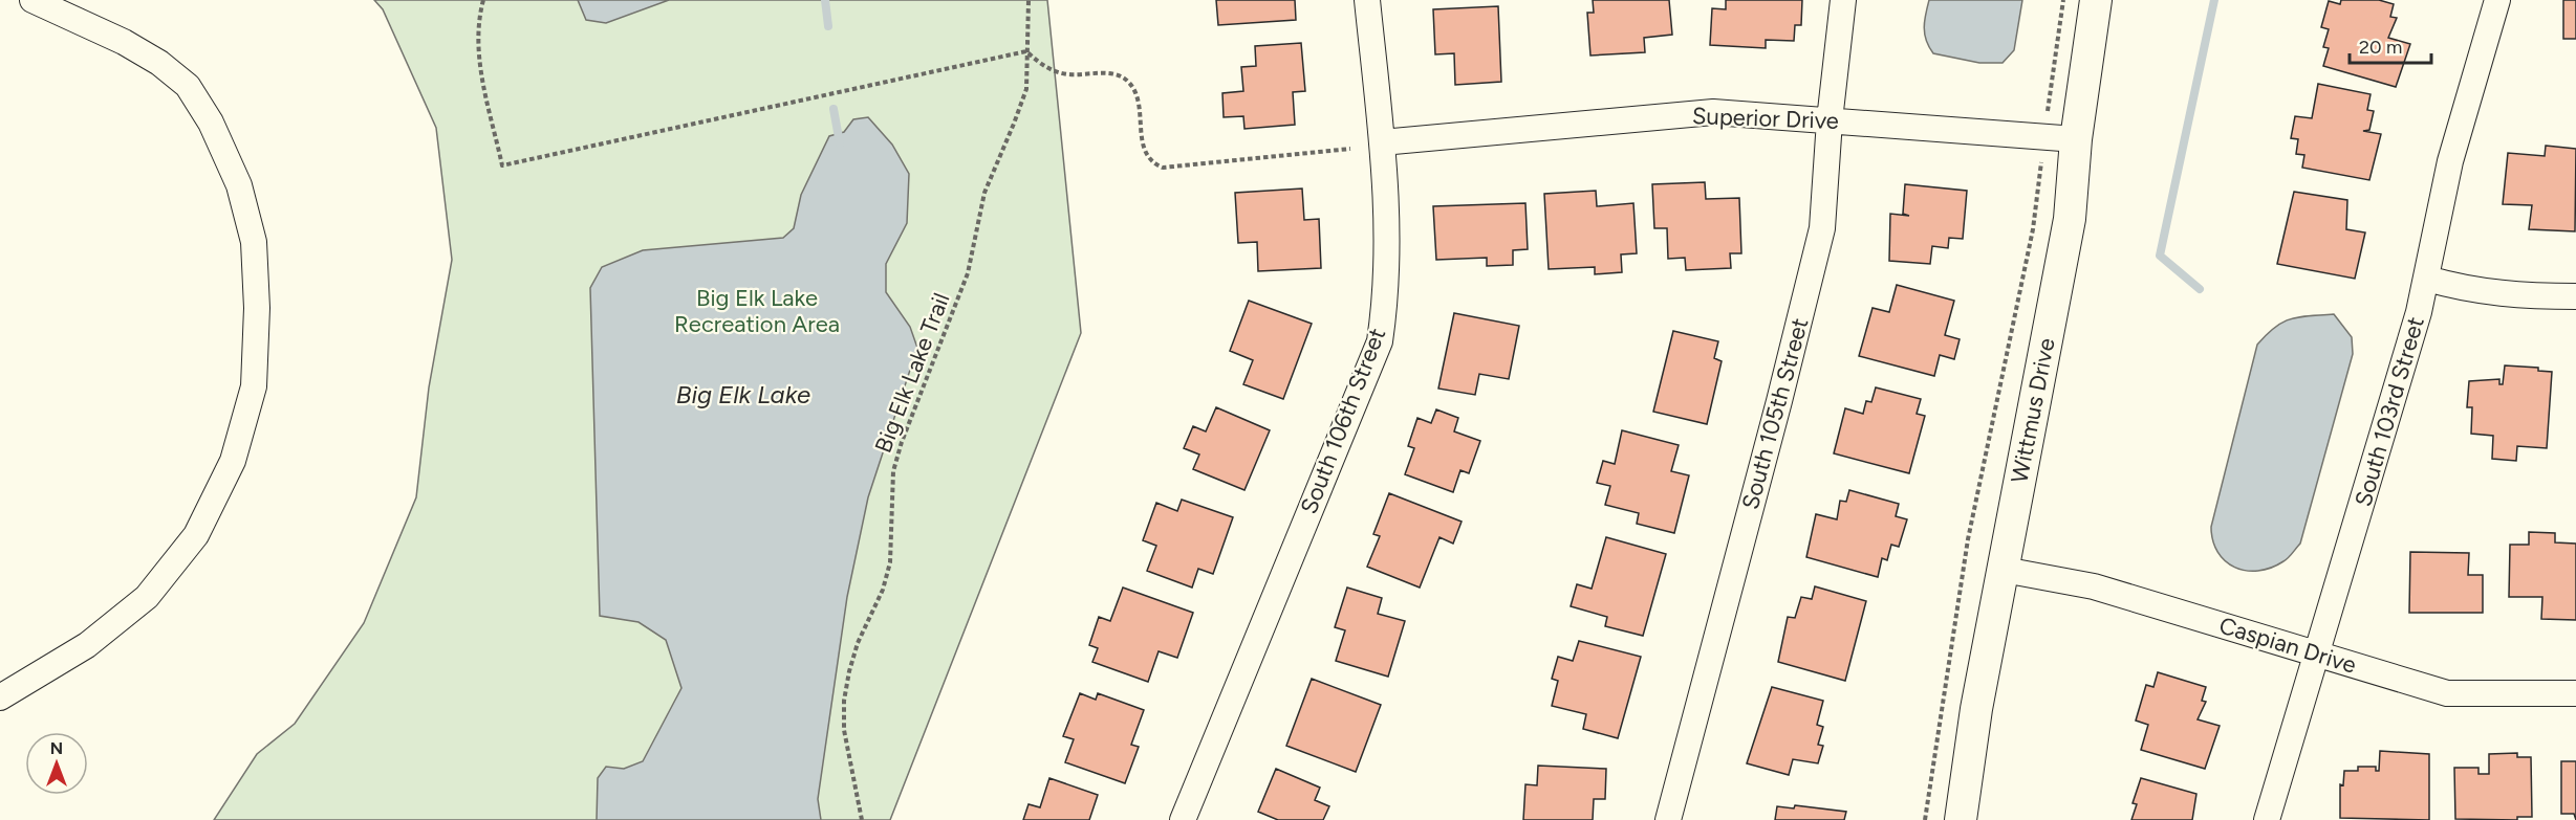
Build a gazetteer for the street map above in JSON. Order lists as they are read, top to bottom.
{
  "streets": {
    "street": [
      "Superior Drive",
      "Wittmus Drive",
      "South 103rd Street",
      "South 105th Street",
      "South 106th Street",
      "Caspian Drive"
    ],
    "path": ["Big Elk Lake Trail"]
  },
  "crossings": [
    ["Superior Drive", "Wittmus Drive"],
    ["Superior Drive", "South 105th Street"],
    ["Superior Drive", "South 106th Street"],
    ["Wittmus Drive", "Caspian Drive"],
    ["South 103rd Street", "Caspian Drive"]
  ],
  "water": ["Big Elk Lake"],
  "parks": ["Big Elk Lake Recreation Area"],
  "scale_bar": "20 m",
  "north": "top"
}
